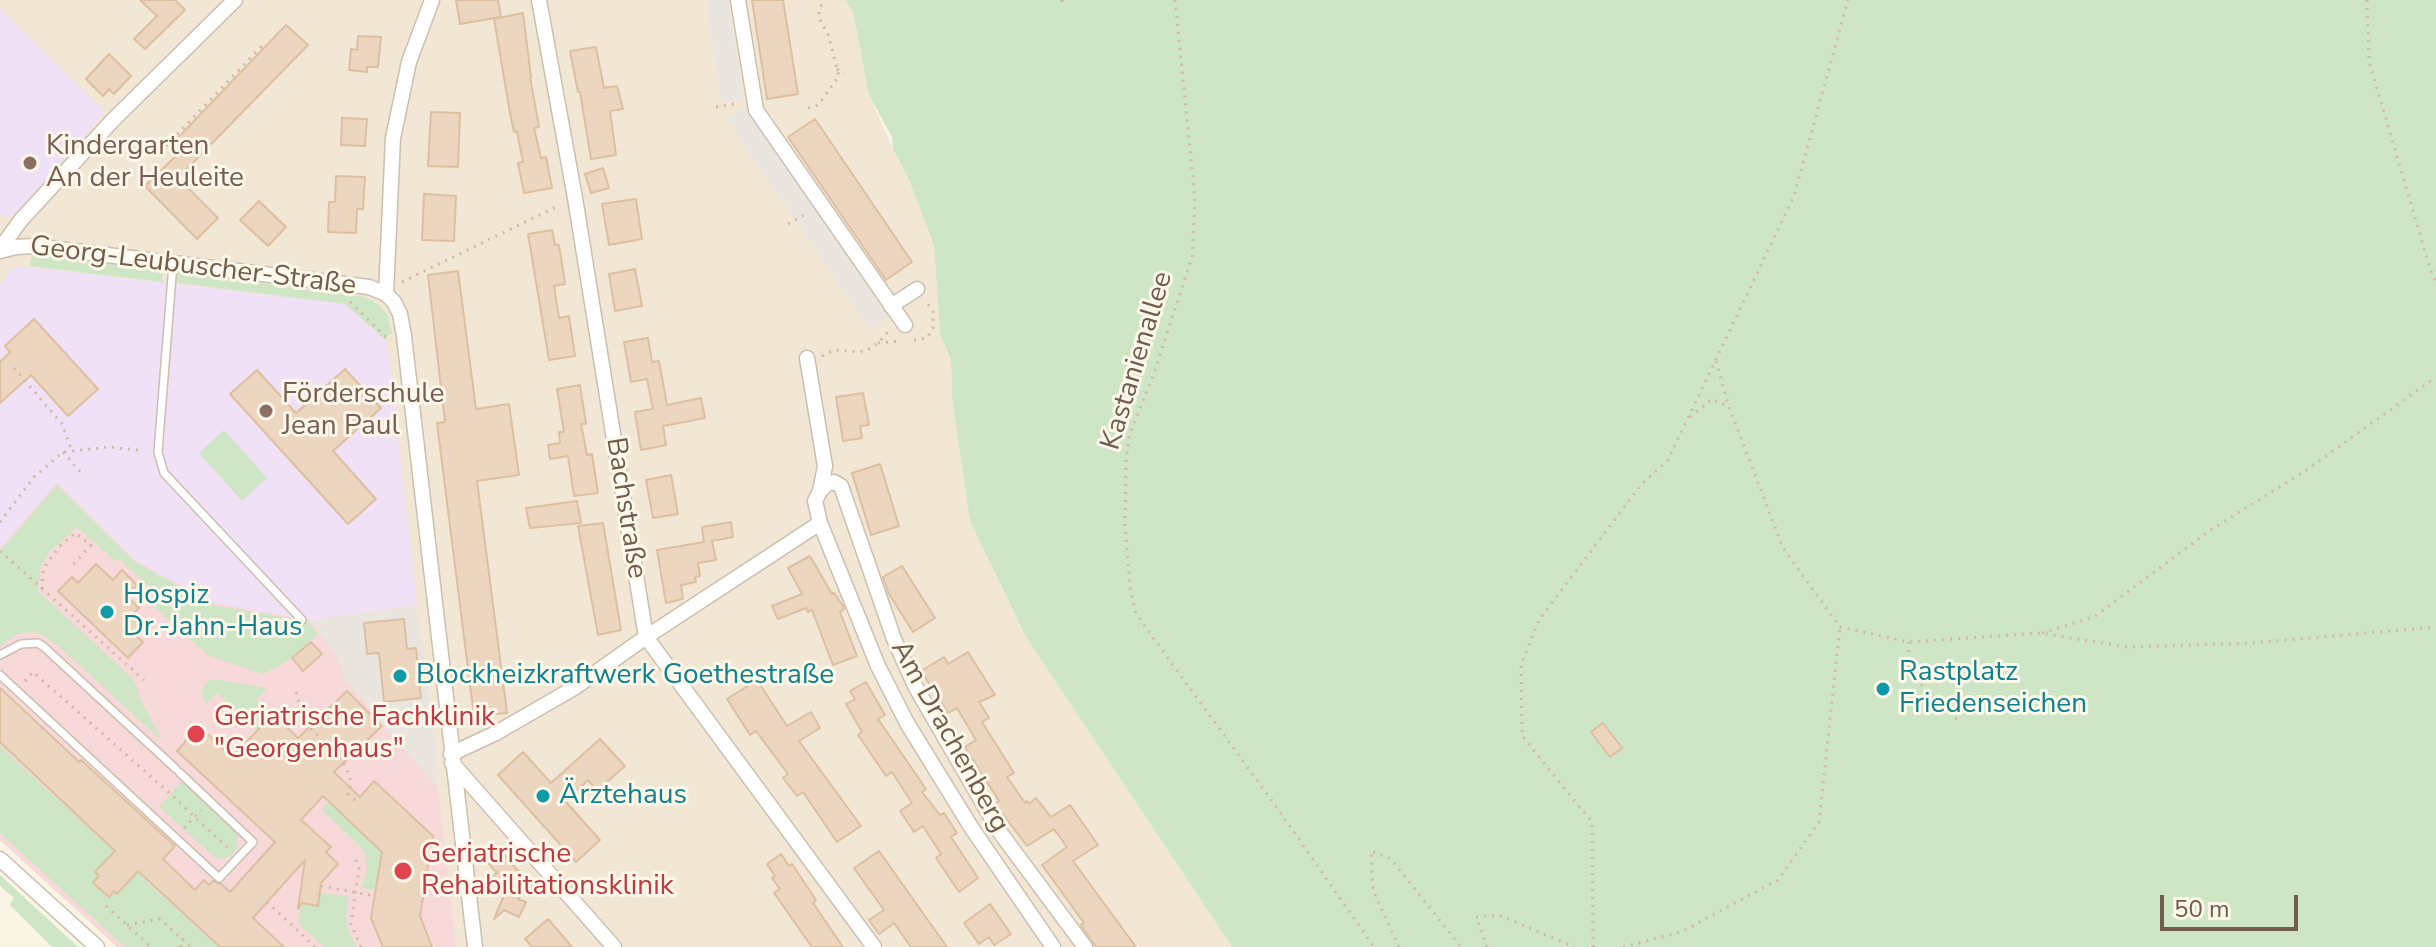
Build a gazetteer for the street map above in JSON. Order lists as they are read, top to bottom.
{
  "streets": {
    "street": ["Georg-Leubuscher-Straße", "Bachstraße", "Am Drachenberg"],
    "path": ["Kastanienallee"]
  },
  "places": [
    "Kindergarten An der Heuleite",
    "Förderschule Jean Paul",
    "Hospiz Dr.-Jahn-Haus",
    "Blockheizkraftwerk Goethestraße",
    "Rastplatz Friedenseichen",
    "Geriatrische Fachklinik \"Georgenhaus\"",
    "Ärztehaus",
    "Geriatrische Rehabilitationsklinik"
  ],
  "scale_bar": "50 m"
}
